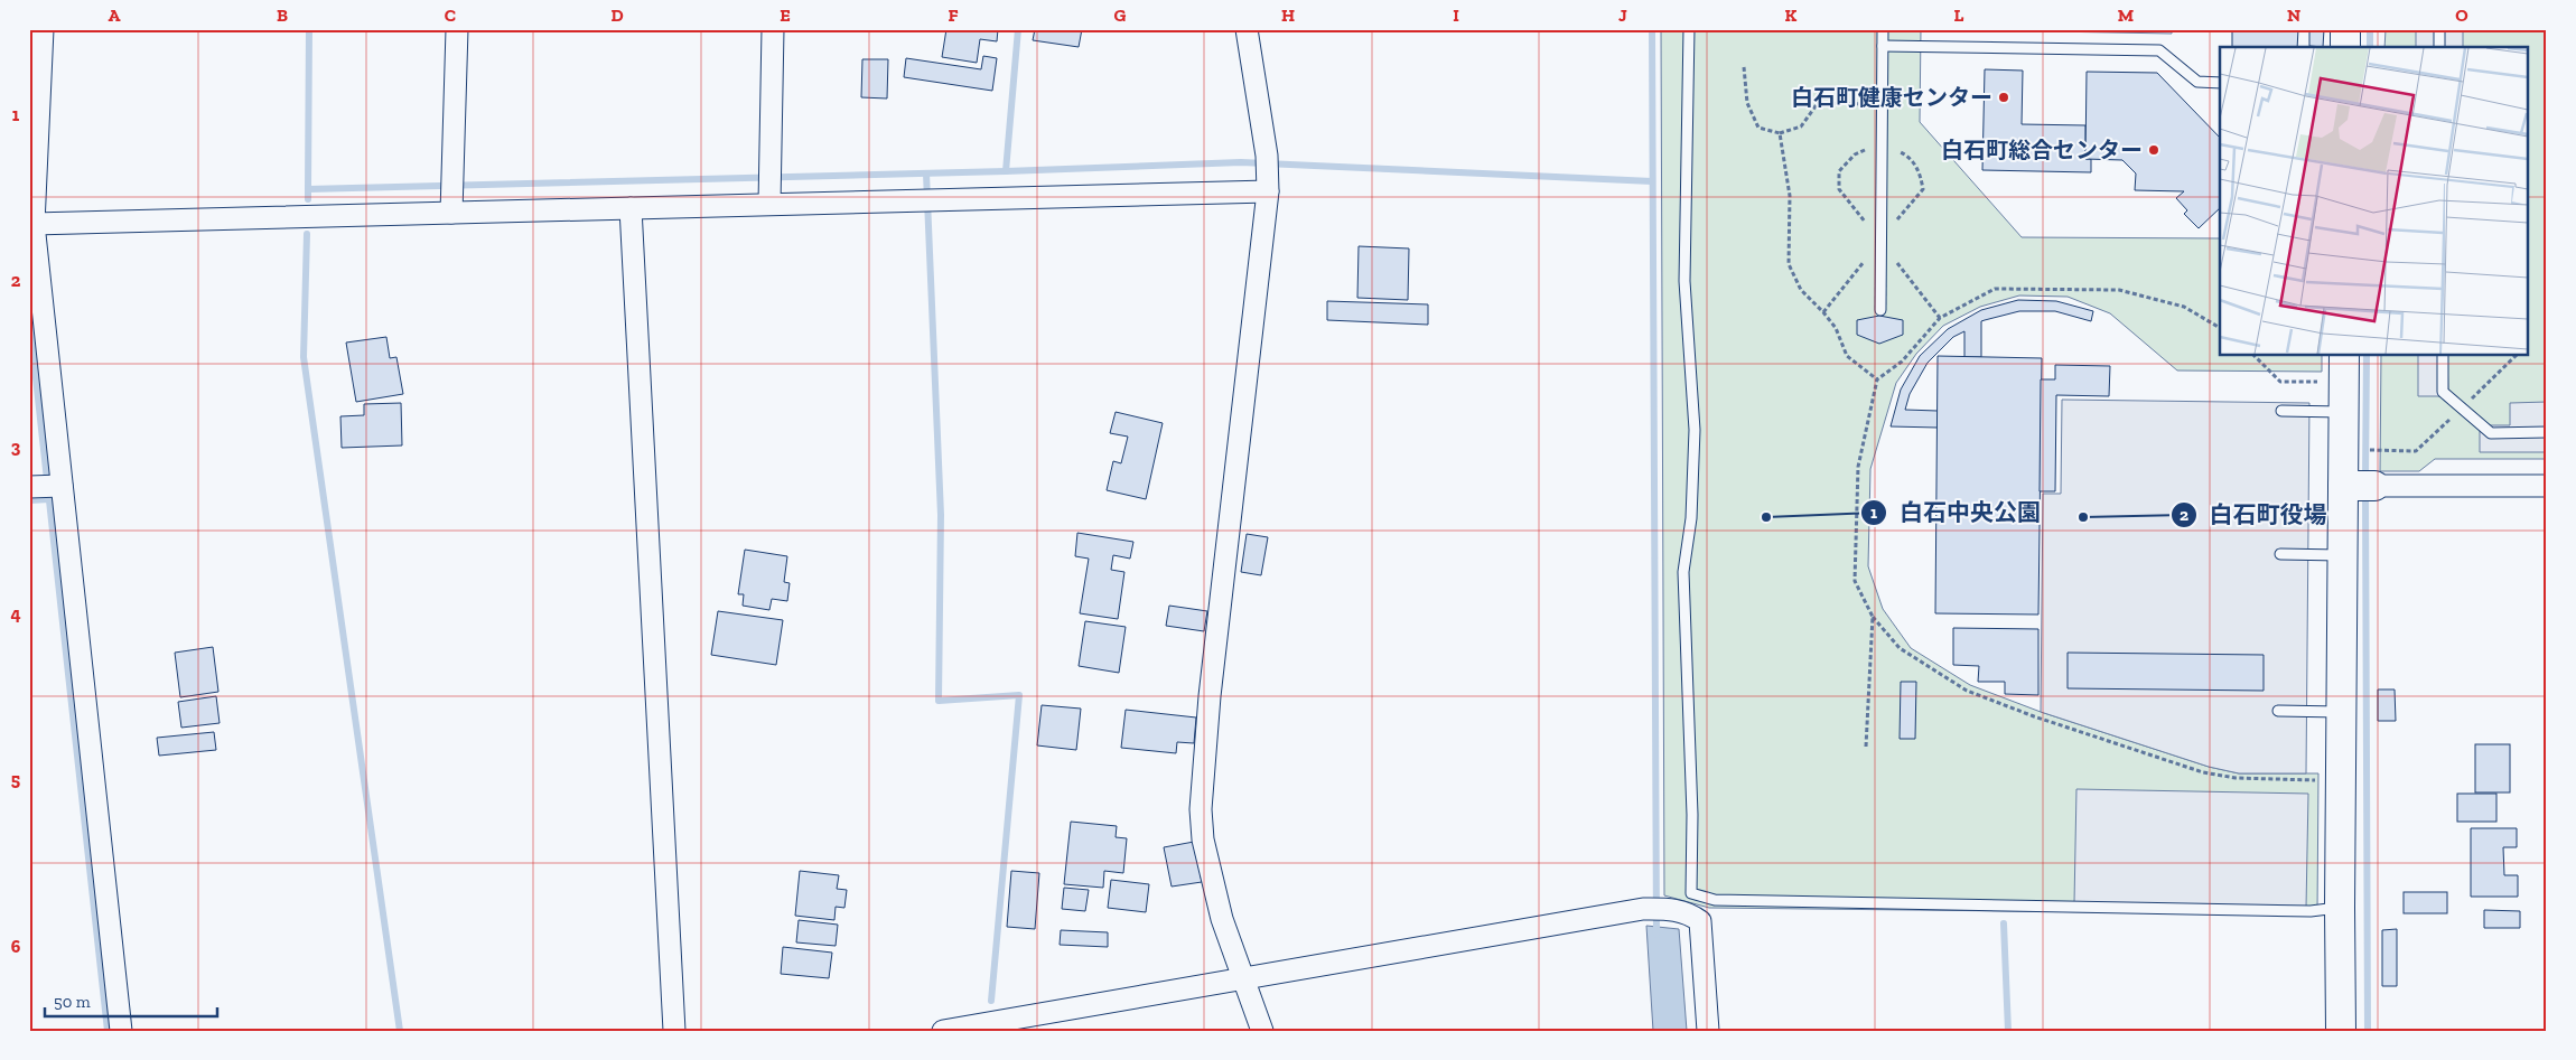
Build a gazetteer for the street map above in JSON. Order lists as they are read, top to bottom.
{
  "places": [
    "白石町健康センター",
    "白石町総合センター",
    "白石中央公園",
    "白石町役場"
  ],
  "scale_bar": "50 m",
  "grid": {
    "columns": [
      "A",
      "B",
      "C",
      "D",
      "E",
      "F",
      "G",
      "H",
      "I",
      "J",
      "K",
      "L",
      "M",
      "N",
      "O"
    ],
    "rows": [
      "1",
      "2",
      "3",
      "4",
      "5",
      "6"
    ]
  }
}
